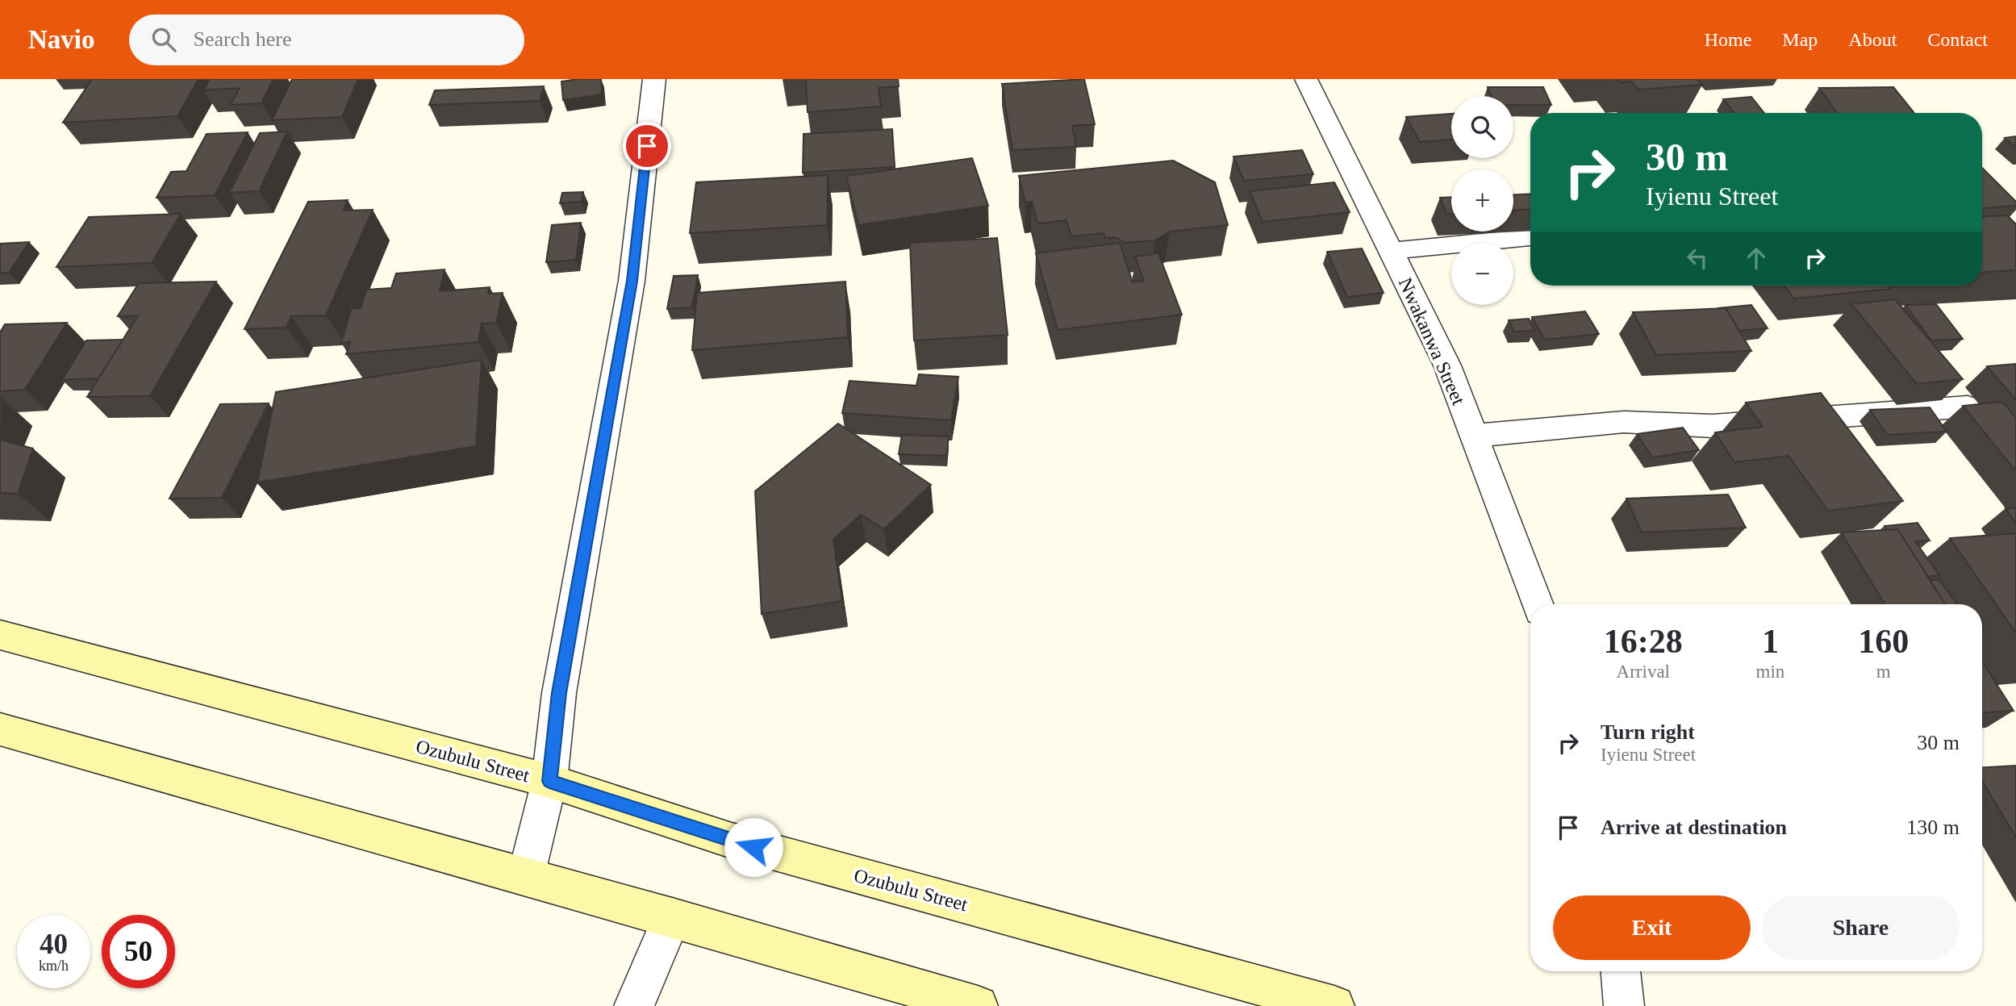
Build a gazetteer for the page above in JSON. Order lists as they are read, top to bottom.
{
  "streets": {
    "main road": ["Ozubulu Street"],
    "street": ["Nwakanwa Street"]
  },
  "page": {
    "header": "Navio",
    "search": "Search here",
    "nav": [
      "Home",
      "Map",
      "About",
      "Contact"
    ],
    "map_buttons": ["+", "−"],
    "turn": ["30 m", "Iyienu Street"],
    "eta": [
      "16:28",
      "Arrival",
      "1",
      "min",
      "160",
      "m"
    ],
    "list": [
      {
        "name": "Turn right",
        "note": "Iyienu Street",
        "value": "30 m"
      },
      {
        "name": "Arrive at destination",
        "value": "130 m"
      }
    ],
    "buttons": ["Exit", "Share"],
    "speed": "40 km/h",
    "limit": "50"
  }
}
